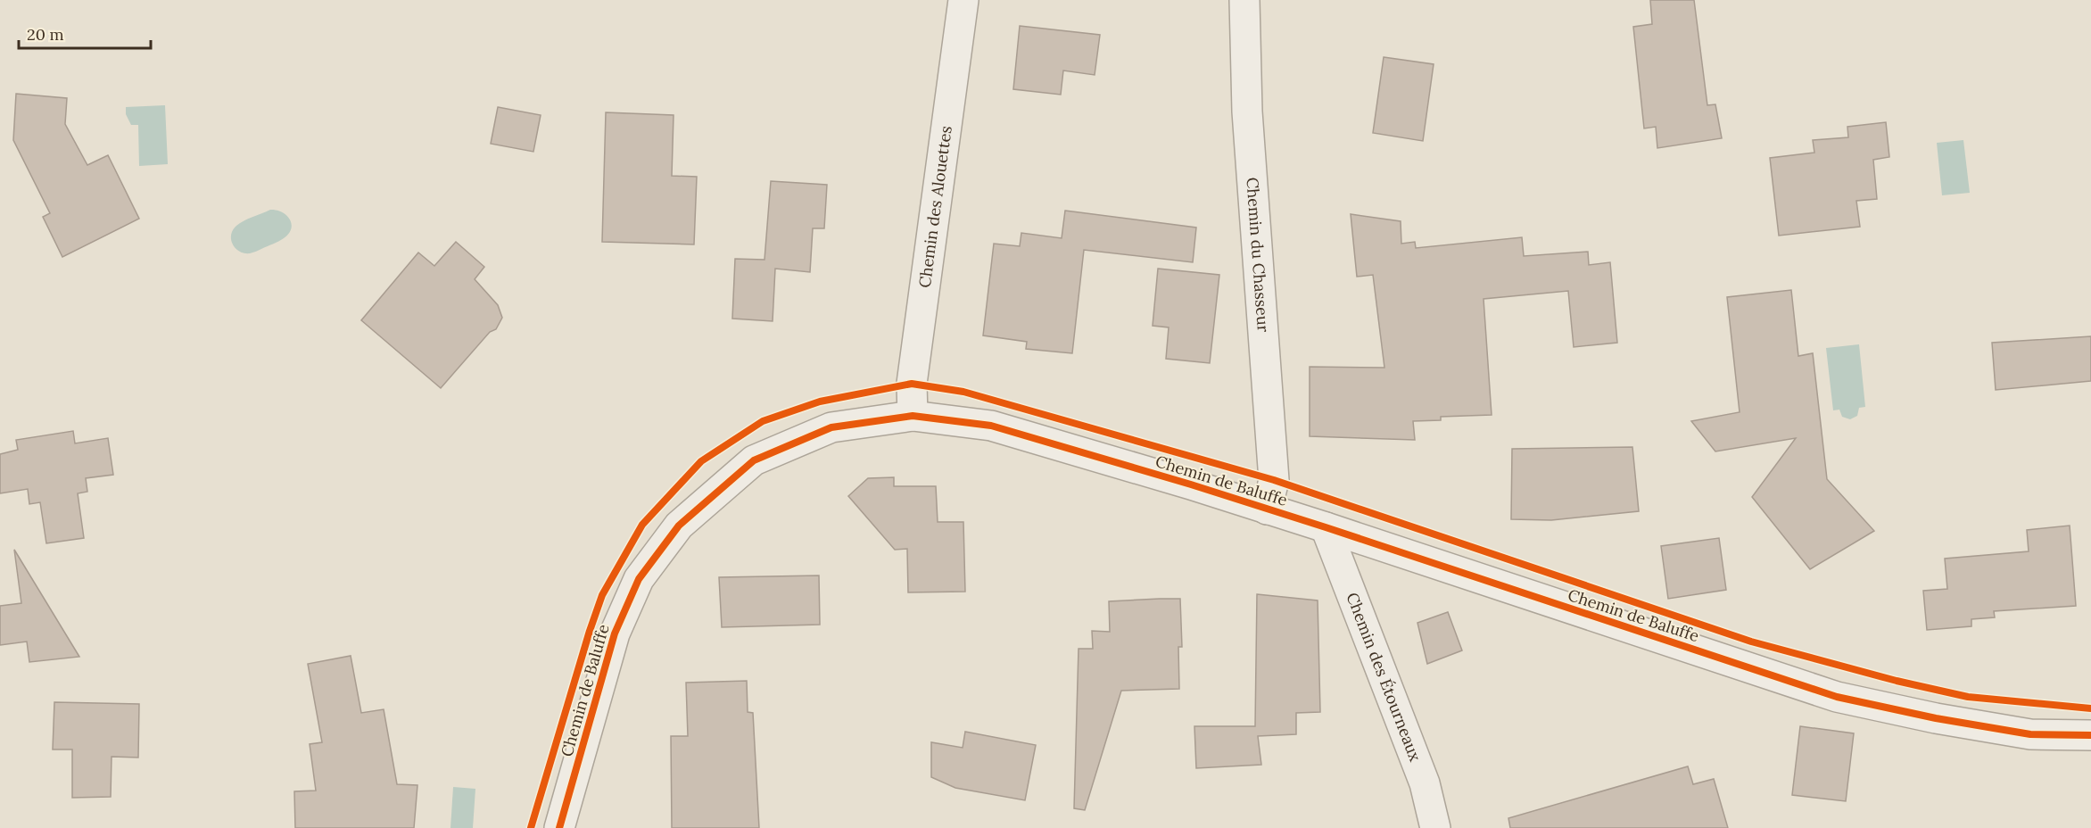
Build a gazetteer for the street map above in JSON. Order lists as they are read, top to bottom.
{
  "streets": {
    "street": [
      "Chemin des Alouettes",
      "Chemin du Chasseur",
      "Chemin de Baluffe",
      "Chemin des Étourneaux"
    ]
  },
  "crossings": [
    ["Chemin des Alouettes", "Chemin de Baluffe"],
    ["Chemin du Chasseur", "Chemin de Baluffe"],
    ["Chemin de Baluffe", "Chemin des Étourneaux"]
  ],
  "scale_bar": "20 m"
}
